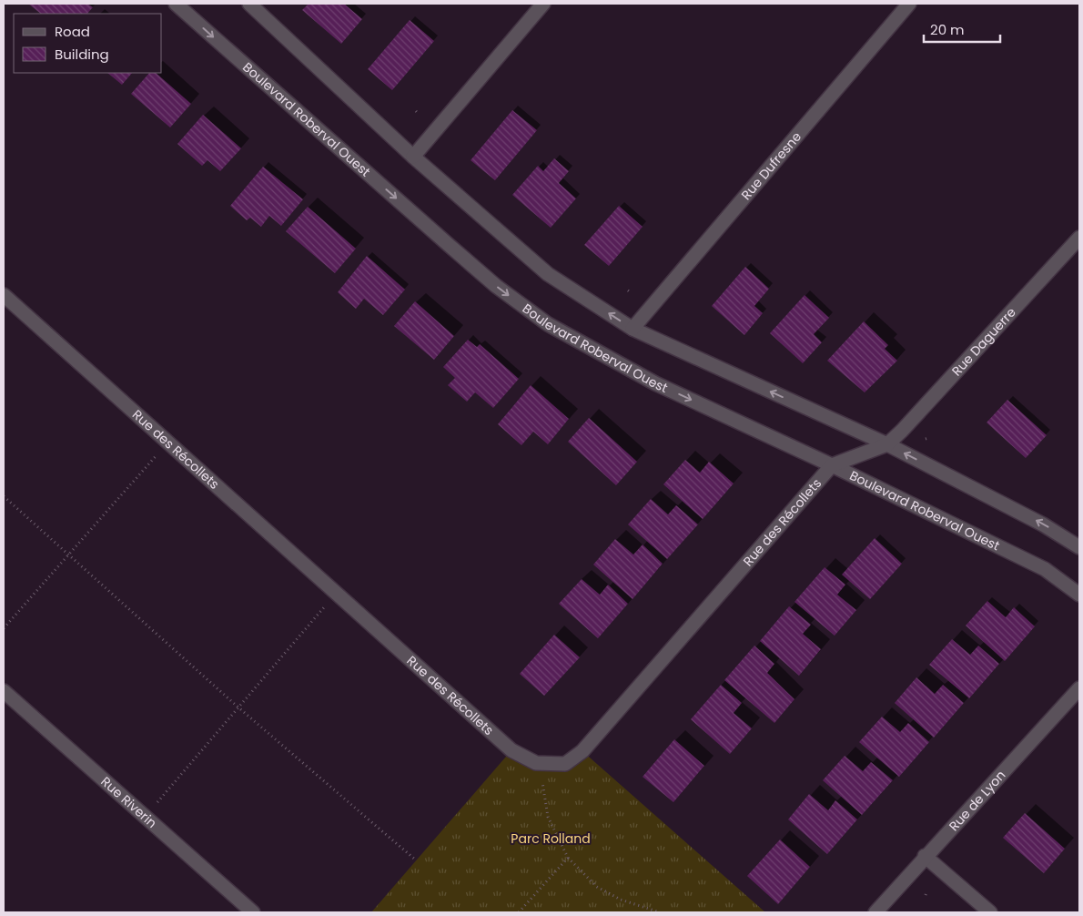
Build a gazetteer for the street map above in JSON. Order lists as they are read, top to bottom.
{
  "streets": {
    "street": [
      "Boulevard Roberval Ouest",
      "Rue Dufresne",
      "Rue Daguerre",
      "Rue des Récollets",
      "Rue de Lyon",
      "Rue Riverin"
    ]
  },
  "crossings": [
    ["Boulevard Roberval Ouest", "Rue des Récollets"],
    ["Rue Daguerre", "Rue des Récollets"]
  ],
  "parks": ["Parc Rolland"],
  "legend": ["Road", "Building"],
  "scale_bar": "20 m"
}
